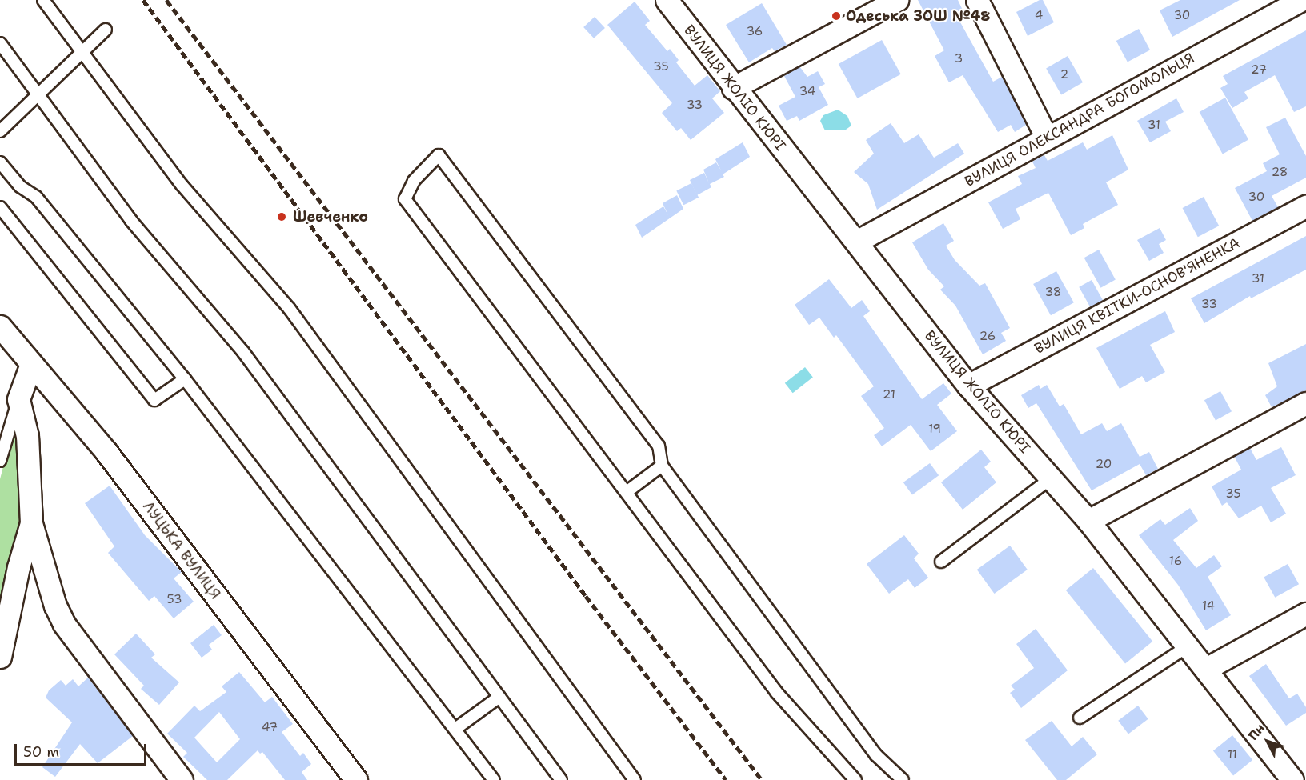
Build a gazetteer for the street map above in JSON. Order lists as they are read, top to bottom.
{
  "streets": {
    "street": [
      "ВУЛИЦЯ ЖОЛІО КЮРІ",
      "ВУЛИЦЯ ОЛЕКСАНДРА БОГОМОЛЬЦЯ",
      "ВУЛИЦЯ КВІТКИ-ОСНОВ'ЯНЕНКА",
      "ЛУЦЬКА ВУЛИЦЯ"
    ]
  },
  "crossings": [
    ["ВУЛИЦЯ ЖОЛІО КЮРІ", "ВУЛИЦЯ ОЛЕКСАНДРА БОГОМОЛЬЦЯ"],
    ["ВУЛИЦЯ ЖОЛІО КЮРІ", "ВУЛИЦЯ КВІТКИ-ОСНОВ'ЯНЕНКА"]
  ],
  "places": ["Одеська ЗОШ №48", "Шевченко"],
  "house_numbers": [
    "4",
    "30",
    "36",
    "3",
    "35",
    "27",
    "2",
    "34",
    "33",
    "31",
    "28",
    "30",
    "31",
    "38",
    "33",
    "26",
    "21",
    "19",
    "20",
    "35",
    "16",
    "53",
    "14",
    "47",
    "11"
  ],
  "scale_bar": "50 m",
  "north": "top left"
}
